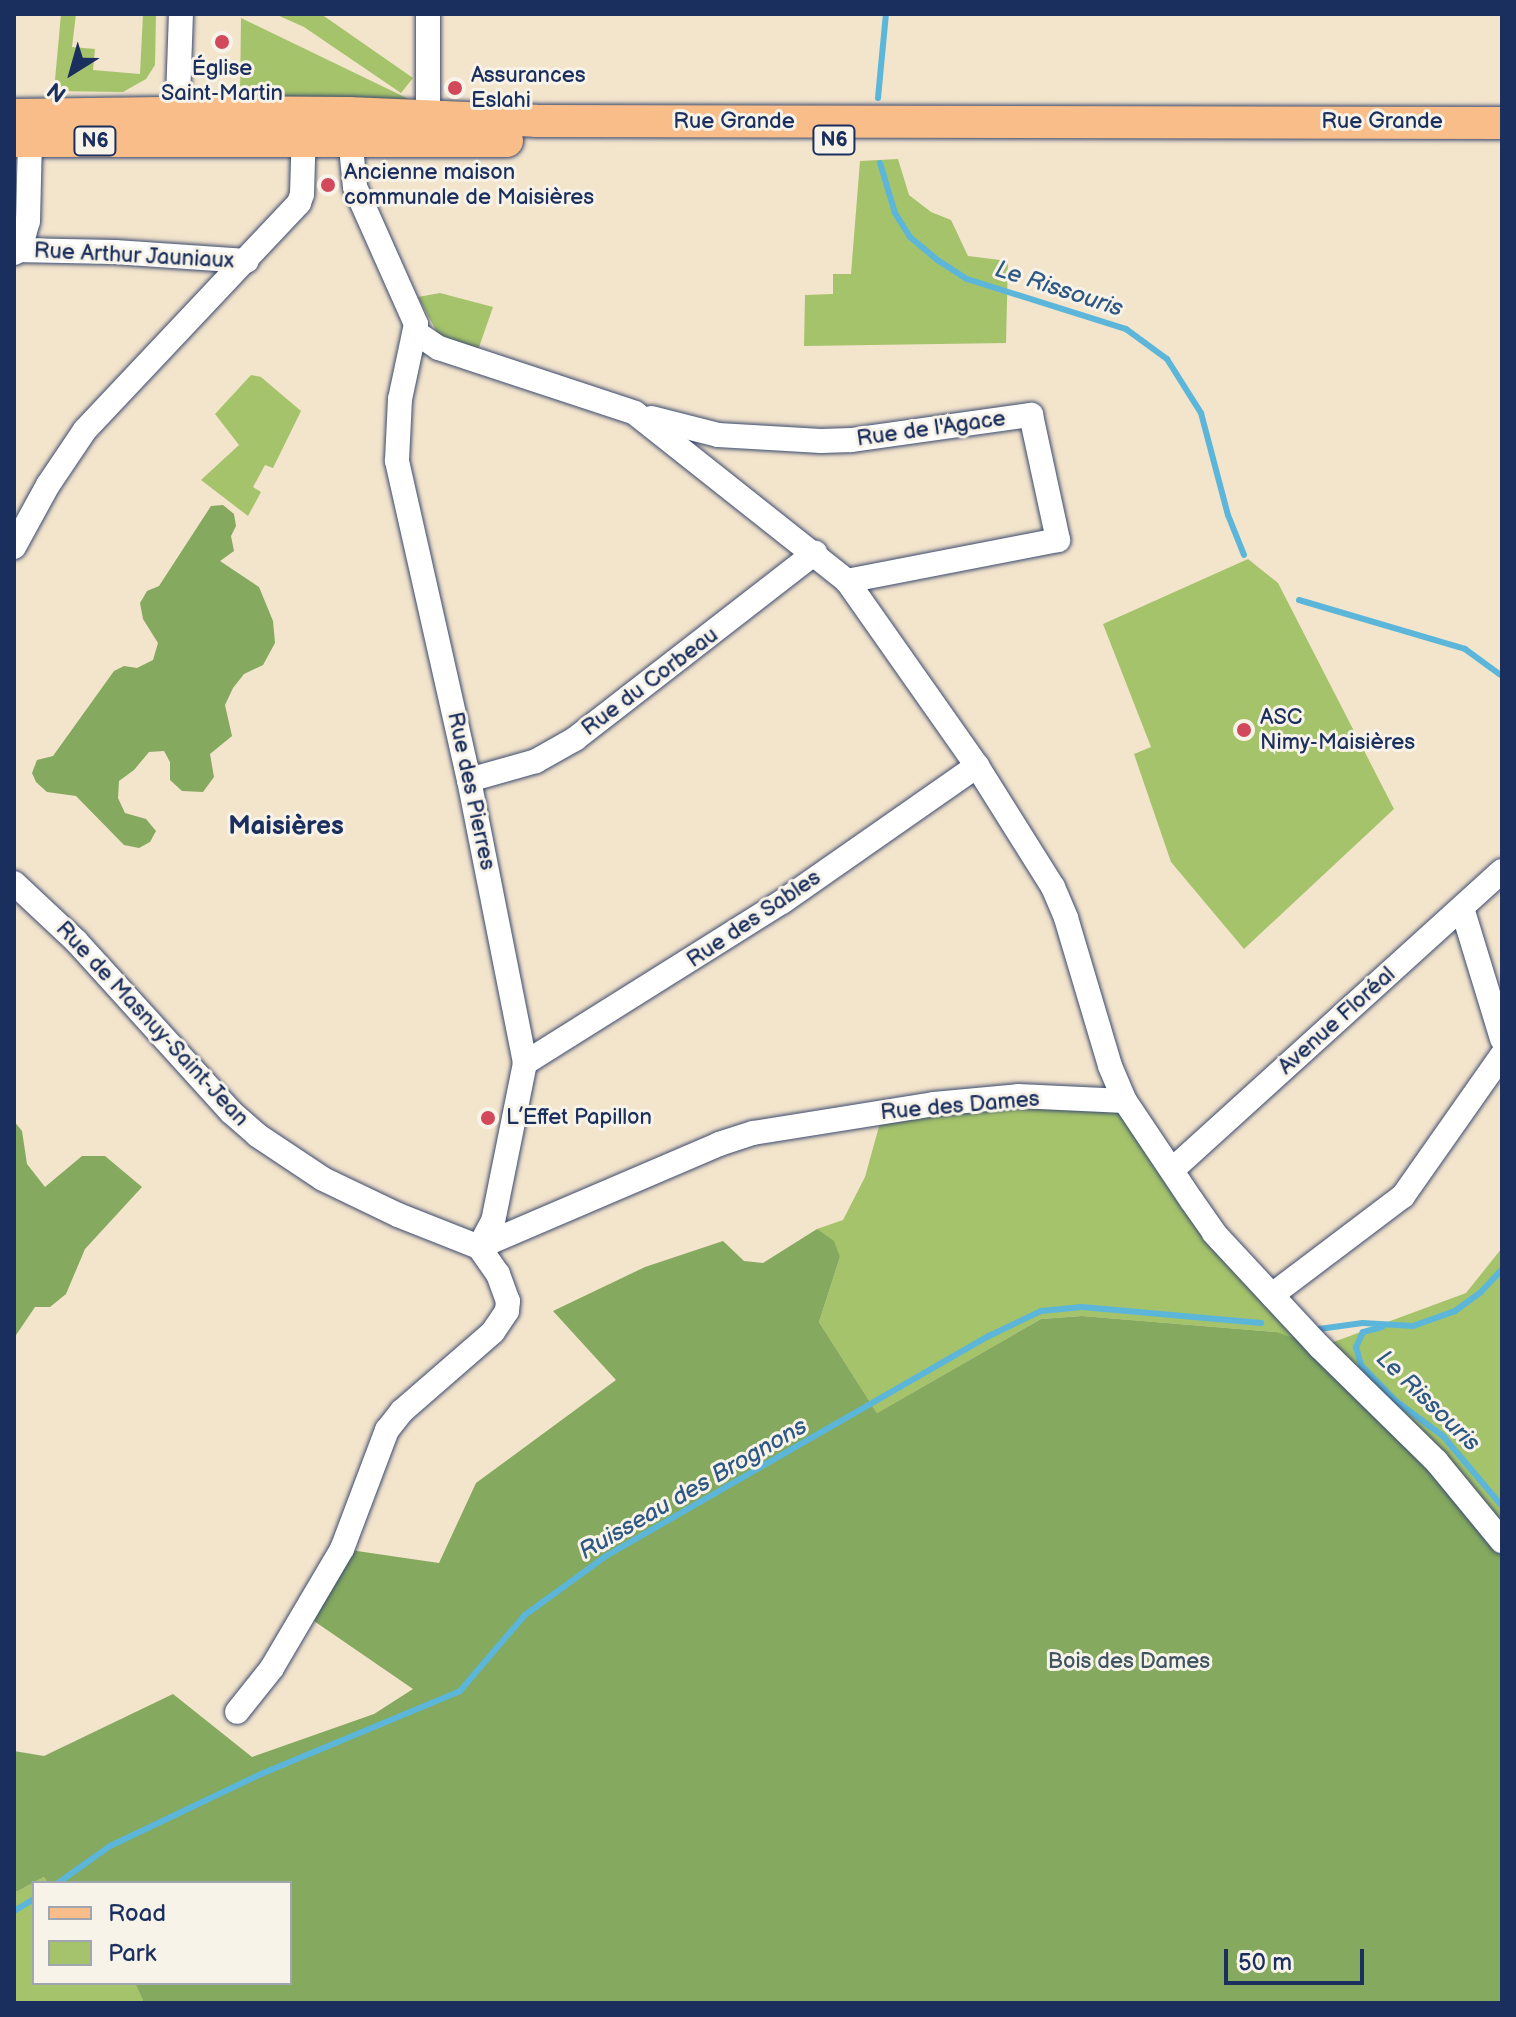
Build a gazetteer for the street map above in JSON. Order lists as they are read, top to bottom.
{
  "streets": {
    "main road": ["Rue Grande", "N6"],
    "street": [
      "Rue Arthur Jauniaux",
      "Rue de l'Agace",
      "Rue du Corbeau",
      "Rue des Pierres",
      "Rue des Sables",
      "Avenue Floréal",
      "Rue de Masnuy-Saint-Jean",
      "Rue des Dames"
    ]
  },
  "crossings": [
    ["Rue Grande", "Rue Arthur Jauniaux"],
    ["Rue de l'Agace", "Rue du Corbeau"],
    ["Rue de l'Agace", "Rue des Pierres"],
    ["Rue de l'Agace", "Rue des Sables"],
    ["Rue de l'Agace", "Rue des Dames"],
    ["Rue du Corbeau", "Rue des Pierres"],
    ["Rue des Pierres", "Rue des Sables"],
    ["Rue des Pierres", "Rue de Masnuy-Saint-Jean"],
    ["Rue des Pierres", "Rue des Dames"],
    ["Rue de Masnuy-Saint-Jean", "Rue des Dames"]
  ],
  "districts": ["Maisières"],
  "water": ["Le Rissouris", "Ruisseau des Brognons"],
  "parks": ["Bois des Dames"],
  "places": [
    "Église Saint-Martin",
    "Assurances Eslahi",
    "Ancienne maison communale de Maisières",
    "ASC Nimy-Maisières",
    "L’Effet Papillon"
  ],
  "legend": ["Road", "Park"],
  "scale_bar": "50 m",
  "north": "bottom left"
}
